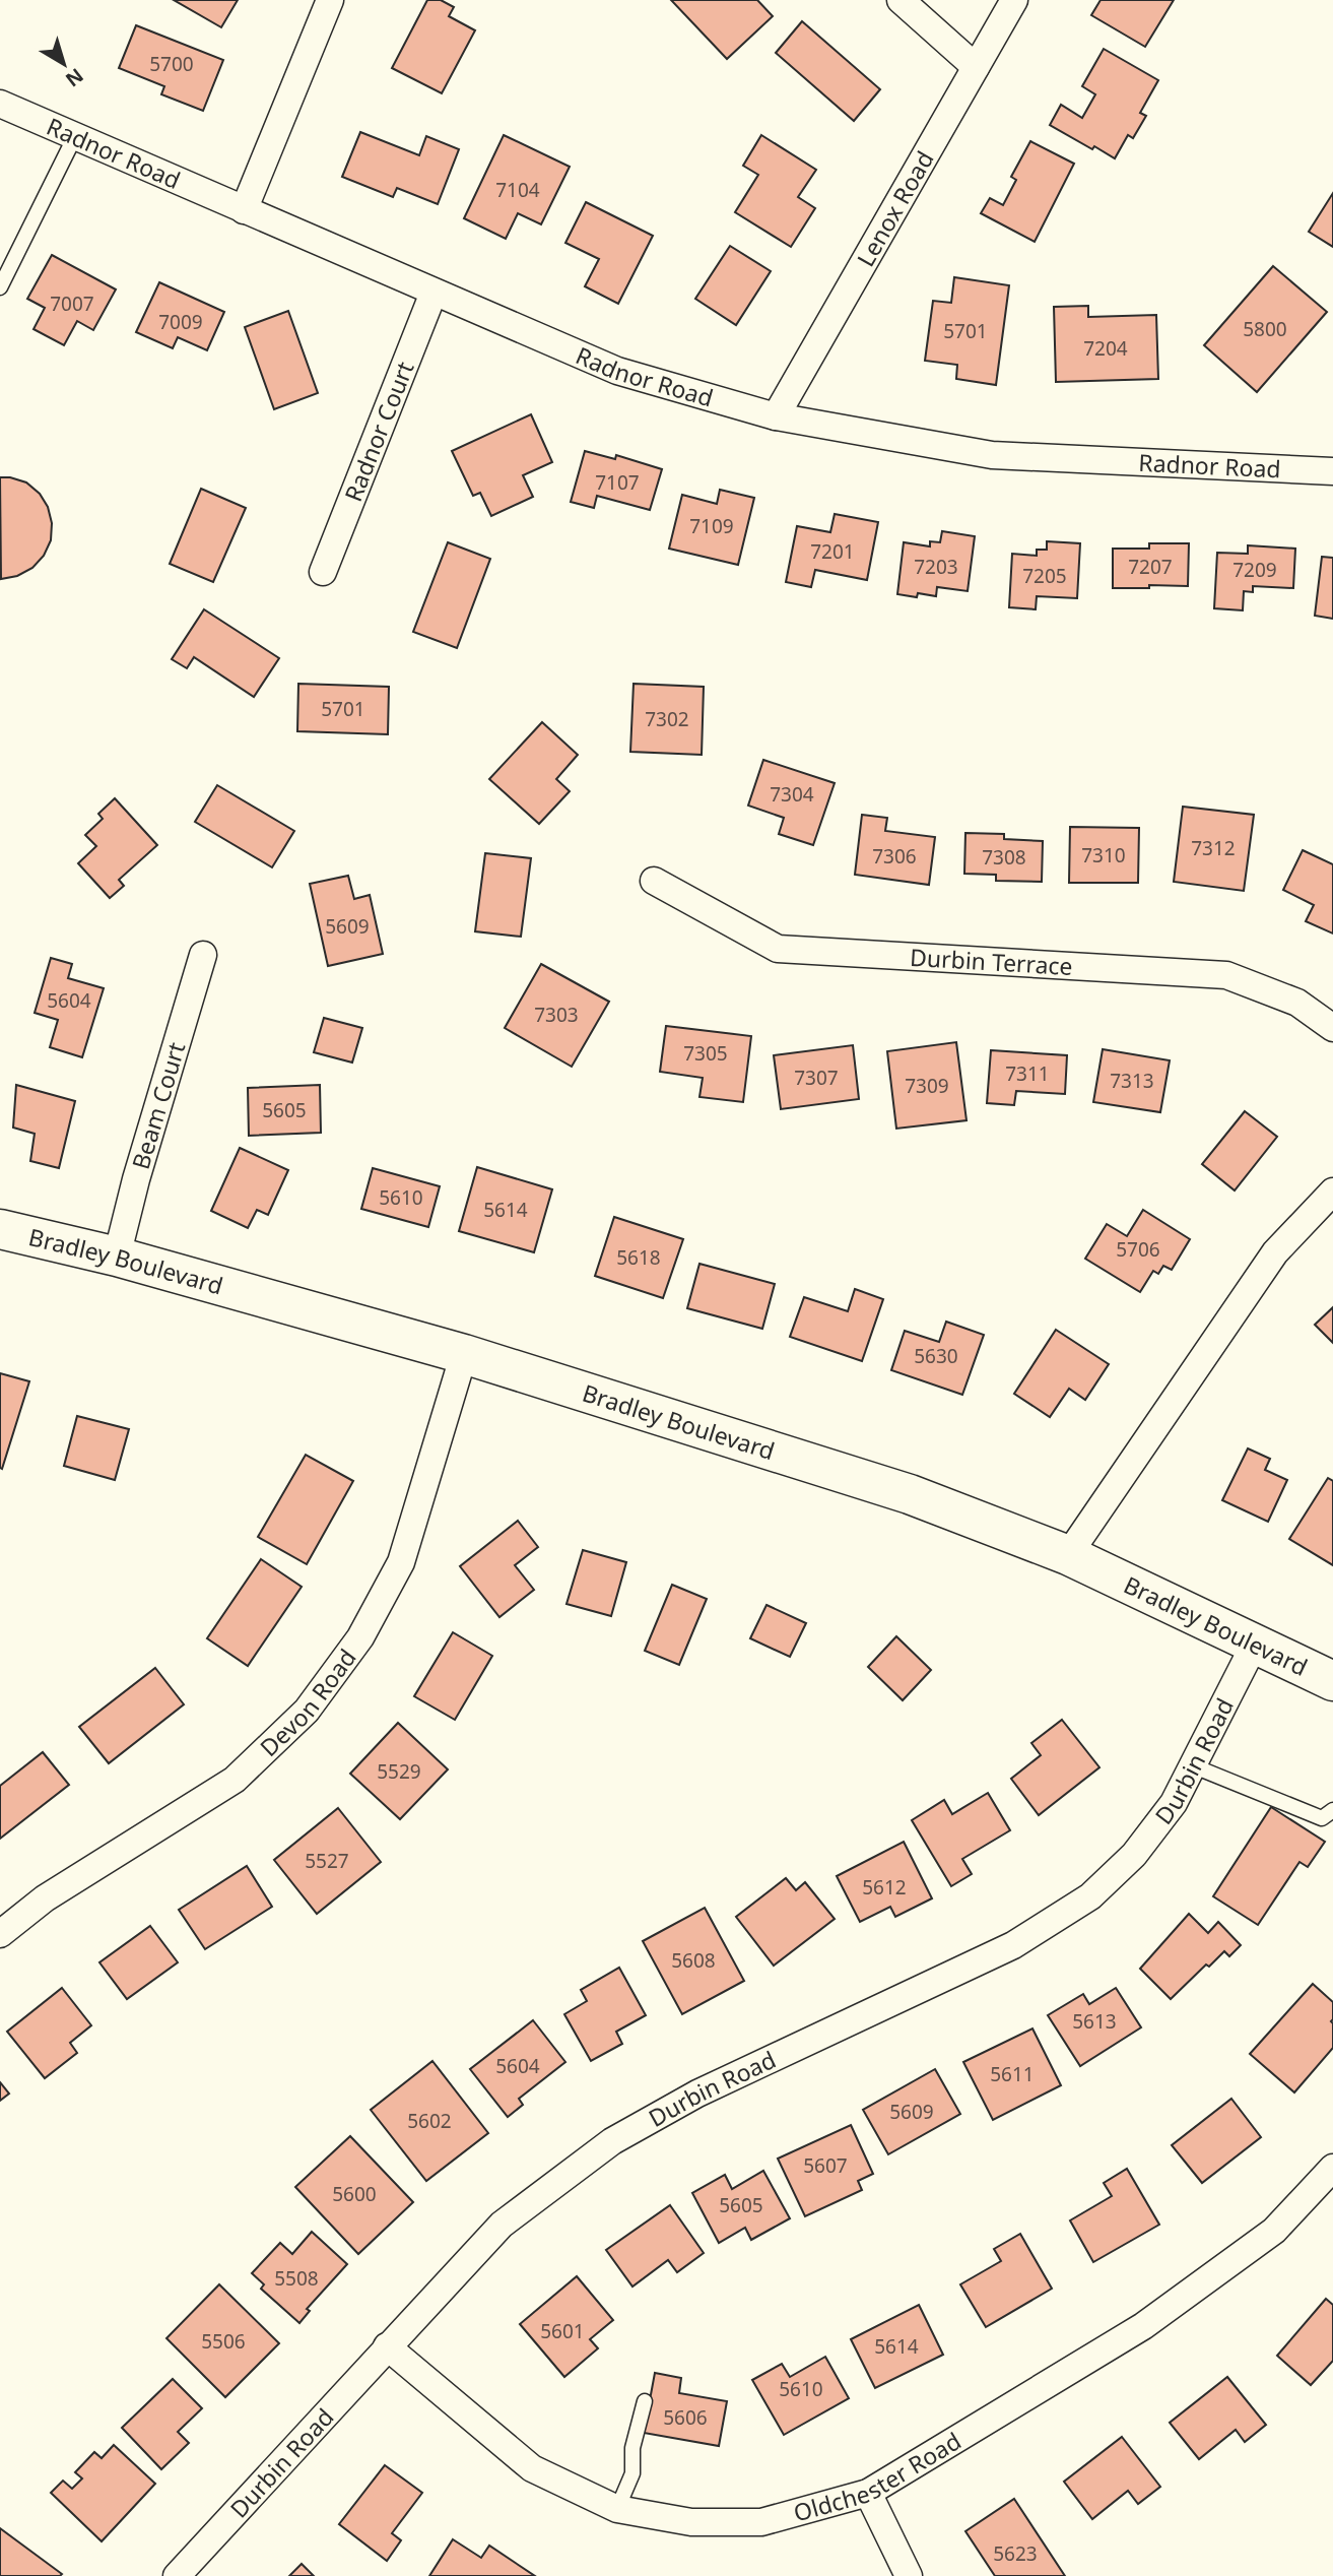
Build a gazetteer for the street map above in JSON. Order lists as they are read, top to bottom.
{
  "streets": {
    "main road": ["Bradley Boulevard"],
    "street": [
      "Radnor Road",
      "Lenox Road",
      "Radnor Court",
      "Durbin Terrace",
      "Beam Court",
      "Devon Road",
      "Durbin Road",
      "Oldchester Road"
    ]
  },
  "crossings": [
    ["Radnor Road", "Lenox Road"],
    ["Radnor Road", "Radnor Court"],
    ["Beam Court", "Bradley Boulevard"],
    ["Bradley Boulevard", "Devon Road"],
    ["Bradley Boulevard", "Durbin Road"],
    ["Durbin Road", "Oldchester Road"]
  ],
  "house_numbers": [
    "5700",
    "7104",
    "7007",
    "7009",
    "5800",
    "5701",
    "7204",
    "7107",
    "7109",
    "7201",
    "7203",
    "7207",
    "7209",
    "7205",
    "5701",
    "7302",
    "7304",
    "7312",
    "7310",
    "7306",
    "7308",
    "5609",
    "5604",
    "7303",
    "7305",
    "7311",
    "7307",
    "7313",
    "7309",
    "5605",
    "5610",
    "5614",
    "5706",
    "5618",
    "5630",
    "5529",
    "5527",
    "5612",
    "5608",
    "5613",
    "5604",
    "5611",
    "5609",
    "5602",
    "5607",
    "5600",
    "5605",
    "5508",
    "5601",
    "5506",
    "5614",
    "5610",
    "5606",
    "5623"
  ],
  "north": "bottom right"
}
